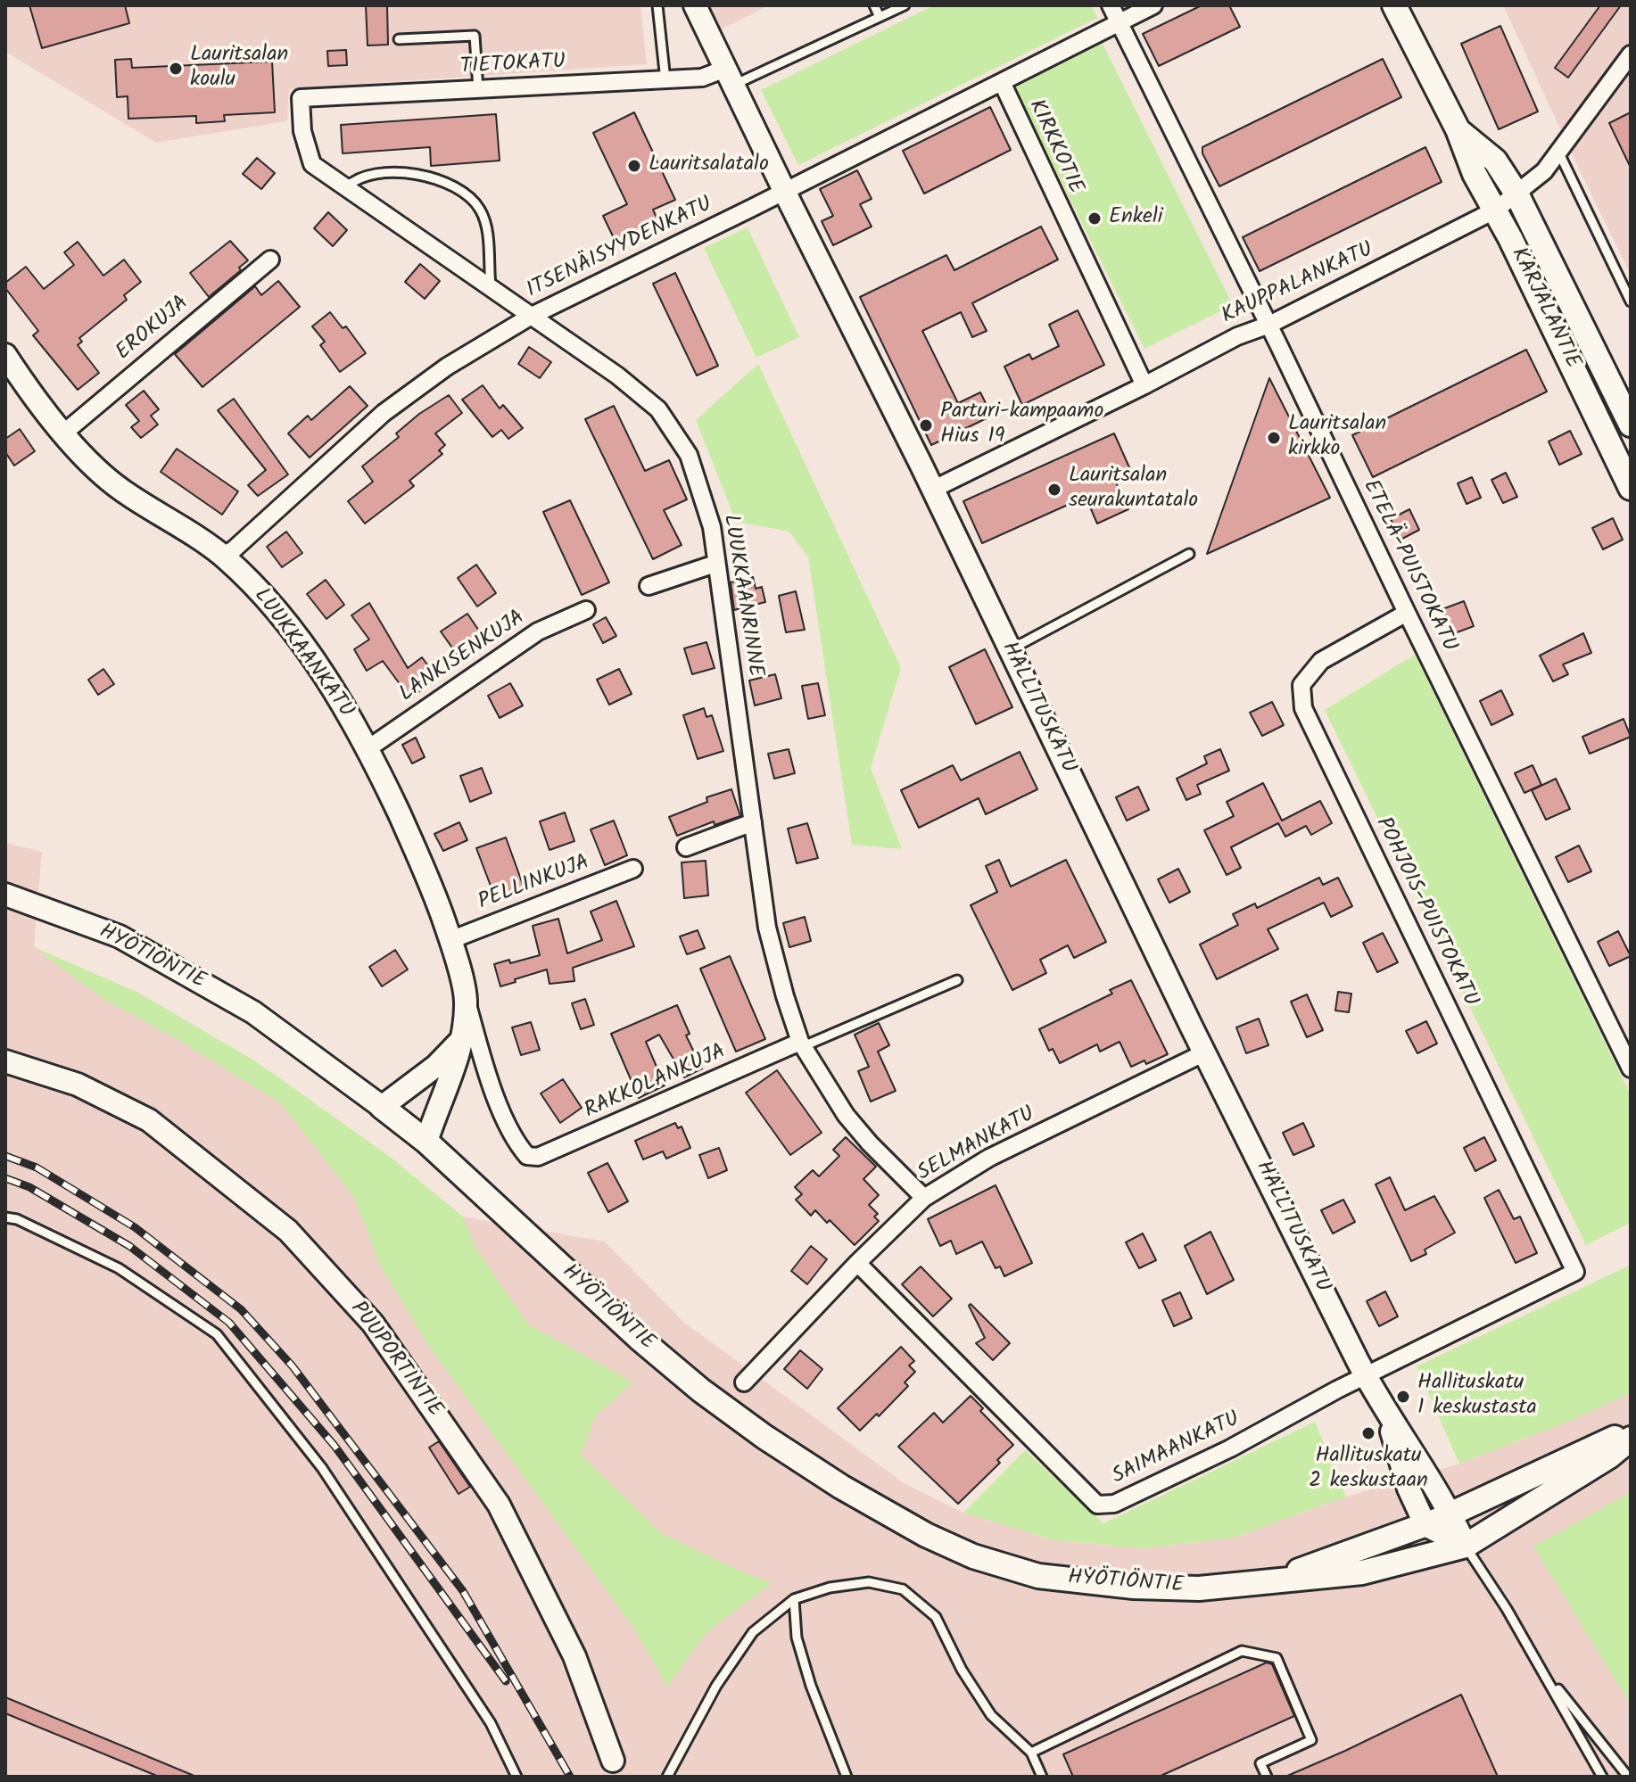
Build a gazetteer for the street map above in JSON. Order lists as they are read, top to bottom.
{
  "streets": {
    "main road": ["KARJALANTIE", "HYÖTIÖNTIE"],
    "street": [
      "TIETOKATU",
      "KIRKKOTIE",
      "ITSENÄISYYDENKATU",
      "KAUPPALANKATU",
      "EROKUJA",
      "ETELÄ-PUISTOKATU",
      "LUUKKAANRINNE",
      "LUUKKAANKATU",
      "LANKISENKUJA",
      "HALLITUSKATU",
      "PELLINKUJA",
      "POHJOIS-PUISTOKATU",
      "RAKKOLANKUJA",
      "SELMANKATU",
      "PUUPORTINTIE",
      "SAIMAANKATU"
    ]
  },
  "crossings": [
    ["TIETOKATU", "LUUKKAANRINNE"],
    ["TIETOKATU", "HALLITUSKATU"],
    ["KIRKKOTIE", "ITSENÄISYYDENKATU"],
    ["KIRKKOTIE", "KAUPPALANKATU"],
    ["ITSENÄISYYDENKATU", "ETELÄ-PUISTOKATU"],
    ["ITSENÄISYYDENKATU", "LUUKKAANRINNE"],
    ["ITSENÄISYYDENKATU", "LUUKKAANKATU"],
    ["ITSENÄISYYDENKATU", "HALLITUSKATU"],
    ["KAUPPALANKATU", "KARJALANTIE"],
    ["KAUPPALANKATU", "ETELÄ-PUISTOKATU"],
    ["KAUPPALANKATU", "HALLITUSKATU"],
    ["EROKUJA", "LUUKKAANKATU"],
    ["ETELÄ-PUISTOKATU", "POHJOIS-PUISTOKATU"],
    ["LUUKKAANRINNE", "RAKKOLANKUJA"],
    ["LUUKKAANRINNE", "SELMANKATU"],
    ["LUUKKAANKATU", "LANKISENKUJA"],
    ["LUUKKAANKATU", "PELLINKUJA"],
    ["LUUKKAANKATU", "HYÖTIÖNTIE"],
    ["LUUKKAANKATU", "RAKKOLANKUJA"],
    ["HALLITUSKATU", "HYÖTIÖNTIE"],
    ["HALLITUSKATU", "SELMANKATU"],
    ["HALLITUSKATU", "SAIMAANKATU"],
    ["POHJOIS-PUISTOKATU", "SAIMAANKATU"],
    ["SELMANKATU", "SAIMAANKATU"]
  ],
  "places": [
    "Lauritsalan koulu",
    "Lauritsalatalo",
    "Enkeli",
    "Parturi-kampaamo Hius 19",
    "Lauritsalan kirkko",
    "Lauritsalan seurakuntatalo",
    "Hallituskatu 1 keskustasta",
    "Hallituskatu 2 keskustaan"
  ]
}
